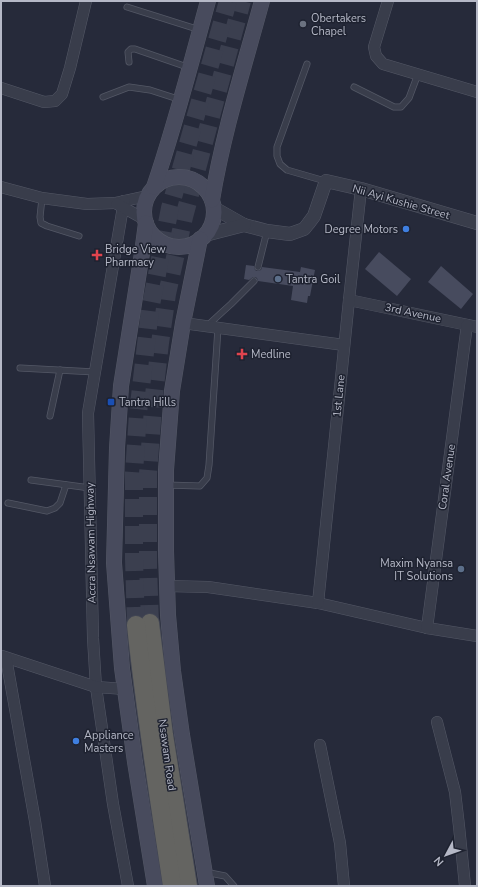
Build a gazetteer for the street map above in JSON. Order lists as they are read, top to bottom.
{
  "streets": {
    "highway": ["Nsawam Road"],
    "street": [
      "Nii Ayi Kushie Street",
      "3rd Avenue",
      "1st Lane",
      "Coral Avenue",
      "Accra Nsawam Highway"
    ]
  },
  "crossings": [
    ["Nii Ayi Kushie Street", "1st Lane"],
    ["3rd Avenue", "1st Lane"],
    ["3rd Avenue", "Coral Avenue"]
  ],
  "places": {
    "other": [
      "Obertakers Chapel",
      "Degree Motors",
      "Tantra Goil",
      "Maxim Nyansa IT Solutions",
      "Appliance Masters"
    ],
    "health": ["Bridge View Pharmacy", "Medline"],
    "transit": ["Tantra Hills"]
  },
  "north": "bottom left"
}
